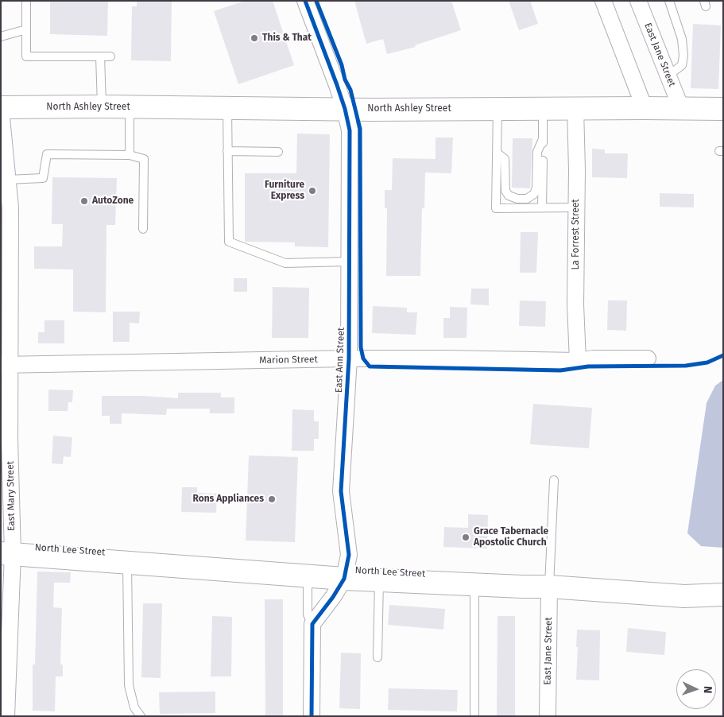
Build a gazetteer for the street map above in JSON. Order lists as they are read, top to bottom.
{
  "streets": {
    "main road": ["North Ashley Street", "North Lee Street"],
    "street": [
      "East Jane Street",
      "La Forrest Street",
      "Marion Street",
      "East Ann Street",
      "East Mary Street"
    ]
  },
  "crossings": [
    ["East Jane Street", "North Ashley Street"],
    ["East Jane Street", "North Lee Street"],
    ["North Ashley Street", "La Forrest Street"],
    ["North Ashley Street", "East Ann Street"],
    ["North Ashley Street", "East Mary Street"],
    ["La Forrest Street", "Marion Street"],
    ["Marion Street", "East Ann Street"],
    ["Marion Street", "East Mary Street"],
    ["East Ann Street", "North Lee Street"],
    ["East Mary Street", "North Lee Street"]
  ],
  "places": [
    "This & That",
    "Furniture Express",
    "AutoZone",
    "Rons Appliances",
    "Grace Tabernacle Apostolic Church"
  ],
  "north": "right"
}
